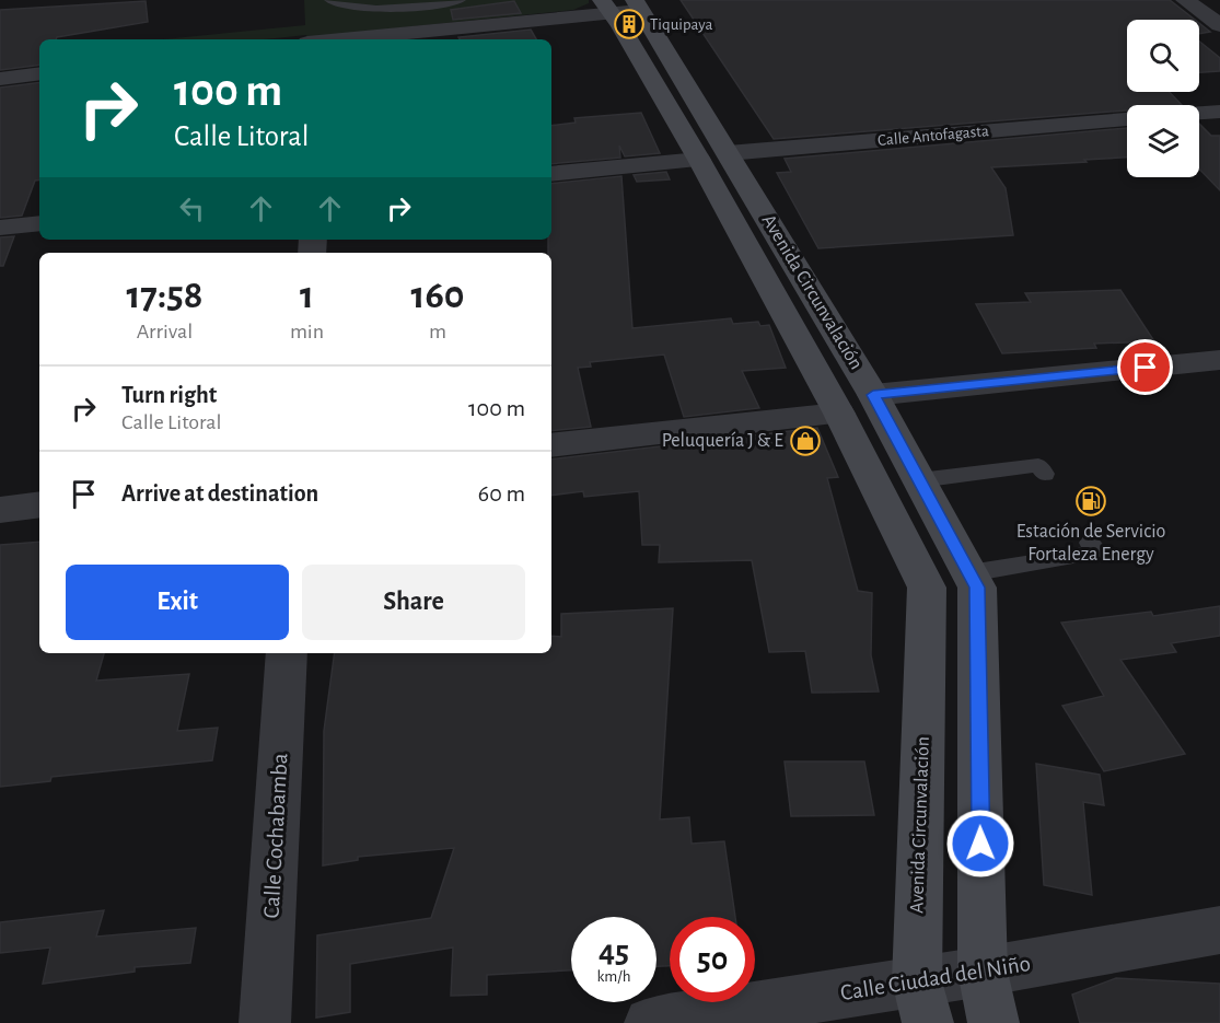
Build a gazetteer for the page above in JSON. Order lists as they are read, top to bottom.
{
  "streets": {
    "main road": ["Avenida Circunvalación"],
    "street": ["Calle Antofagasta", "Calle Cochabamba", "Calle Ciudad del Niño"]
  },
  "crossings": [
    ["Calle Antofagasta", "Avenida Circunvalación"],
    ["Avenida Circunvalación", "Calle Ciudad del Niño"]
  ],
  "places": {
    "building": ["Tiquipaya"],
    "shop": ["Peluquería J & E"],
    "fuel station": ["Estación de Servicio Fortaleza Energy"]
  },
  "page": {
    "turn": ["100 m", "Calle Litoral"],
    "eta": [
      "17:58",
      "Arrival",
      "1",
      "min",
      "160",
      "m"
    ],
    "list": [
      {
        "name": "Turn right",
        "note": "Calle Litoral",
        "value": "100 m"
      },
      {
        "name": "Arrive at destination",
        "value": "60 m"
      }
    ],
    "buttons": ["Exit", "Share"],
    "speed": "45 km/h",
    "limit": "50"
  }
}
